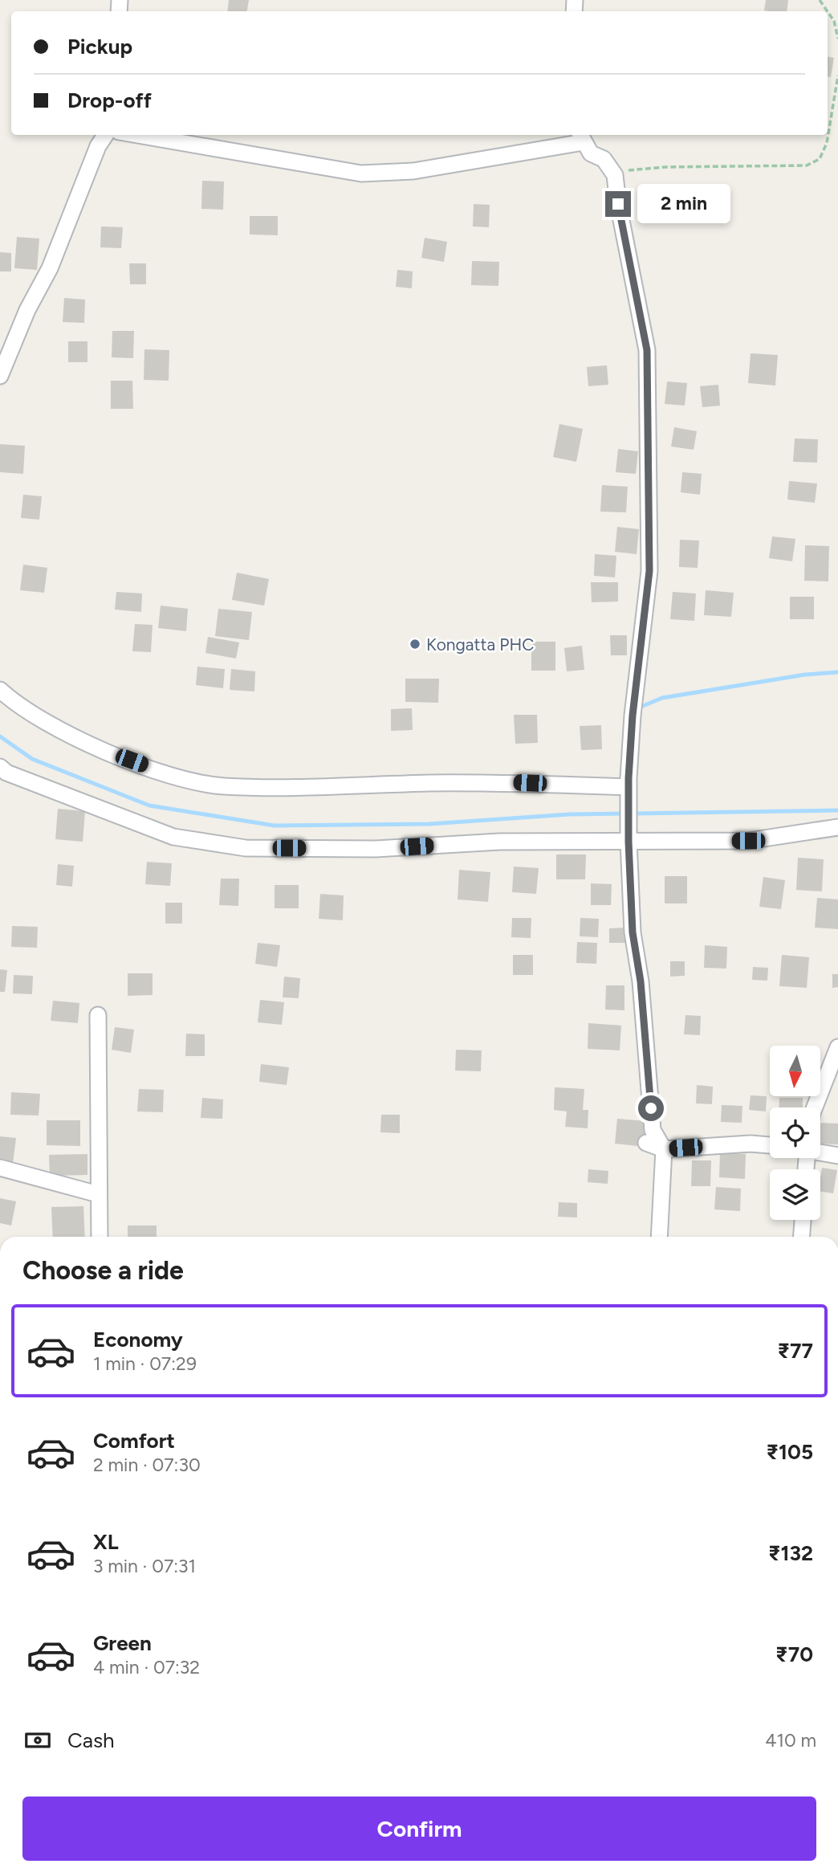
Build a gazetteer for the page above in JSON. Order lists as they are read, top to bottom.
{
  "places": ["Kongatta PHC"],
  "north": "bottom",
  "page": {
    "banner": ["Pickup", "Drop-off"],
    "bubble": "2 min",
    "heading": "Choose a ride",
    "list": [
      {
        "name": "Economy",
        "note": "1 min · 07:29",
        "value": "₹77"
      },
      {
        "name": "Comfort",
        "note": "2 min · 07:30",
        "value": "₹105"
      },
      {
        "name": "XL",
        "note": "3 min · 07:31",
        "value": "₹132"
      },
      {
        "name": "Green",
        "note": "4 min · 07:32",
        "value": "₹70"
      }
    ],
    "pay": ["Cash", "410 m"],
    "buttons": "Confirm"
  }
}
